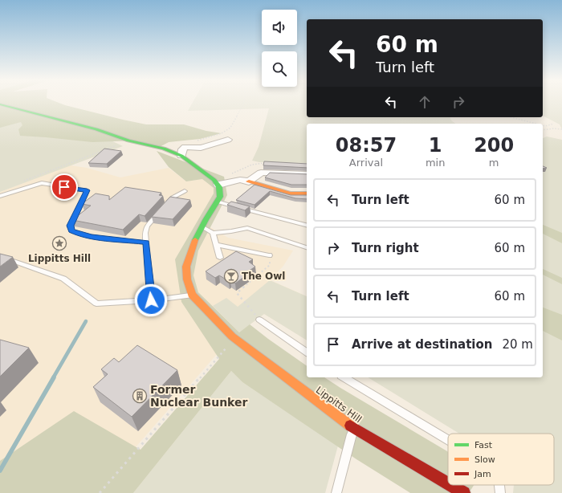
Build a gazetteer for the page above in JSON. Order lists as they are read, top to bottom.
{
  "streets": {
    "street": ["Lippitts Hill"]
  },
  "places": {
    "place": ["Lippitts Hill"],
    "bar": ["The Owl"],
    "building": ["Former Nuclear Bunker"]
  },
  "legend": ["Fast", "Slow", "Jam"],
  "page": {
    "turn": ["60 m", "Turn left"],
    "eta": [
      "08:57",
      "Arrival",
      "1",
      "min",
      "200",
      "m"
    ],
    "list": [
      {
        "name": "Turn left",
        "value": "60 m"
      },
      {
        "name": "Turn right",
        "value": "60 m"
      },
      {
        "name": "Turn left",
        "value": "60 m"
      },
      {
        "name": "Arrive at destination",
        "value": "20 m"
      }
    ]
  }
}
